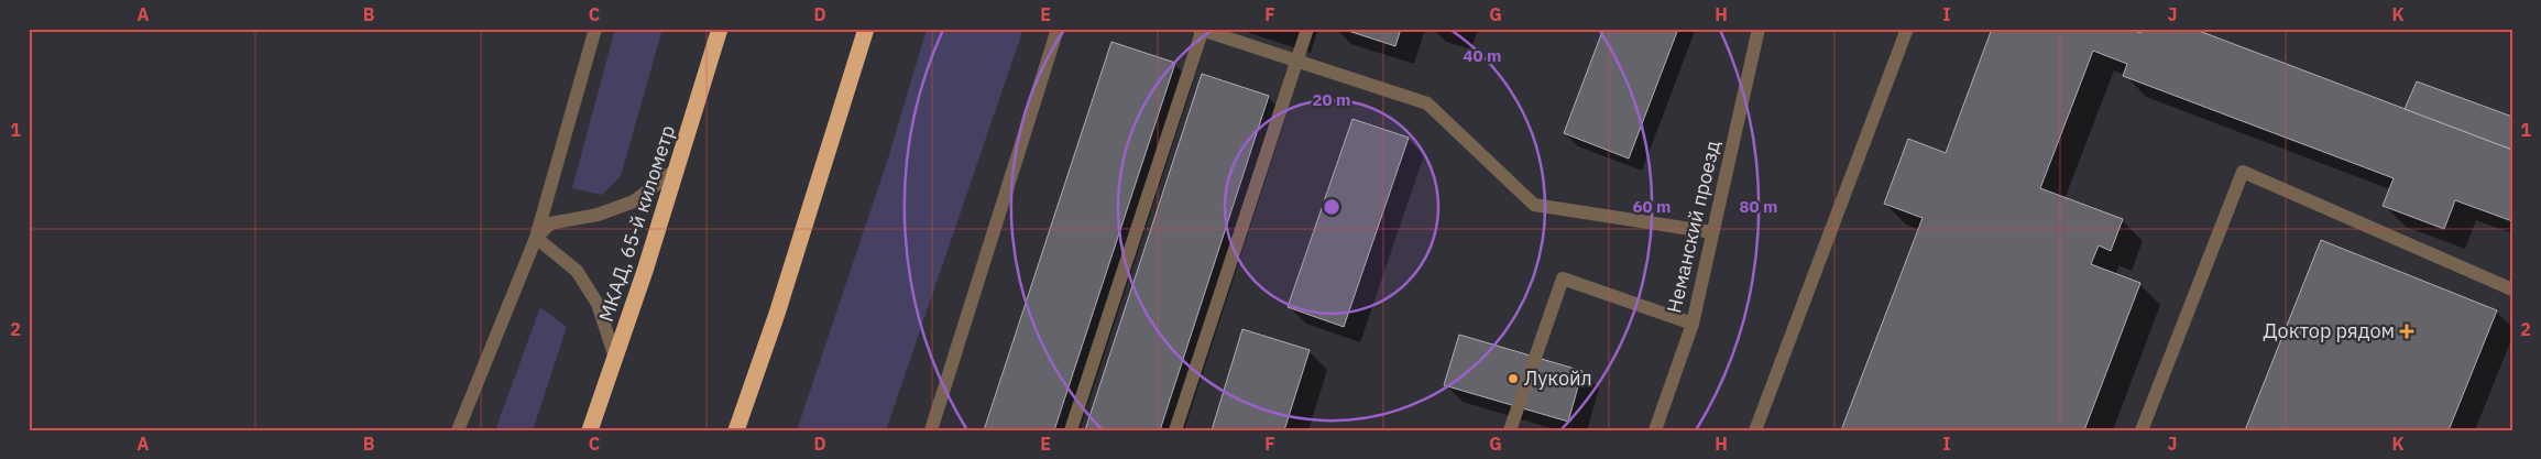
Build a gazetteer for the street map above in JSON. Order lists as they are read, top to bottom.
{
  "streets": {
    "highway": ["МКАД, 65-й километр"],
    "lane": ["Неманский проезд"]
  },
  "places": {
    "health": ["Доктор рядом"],
    "other": ["Лукойл"]
  },
  "grid": {
    "columns": [
      "A",
      "B",
      "C",
      "D",
      "E",
      "F",
      "G",
      "H",
      "I",
      "J",
      "K"
    ],
    "rows": ["1", "2"]
  },
  "rings": [
    "40 m",
    "20 m",
    "60 m",
    "80 m"
  ]
}
